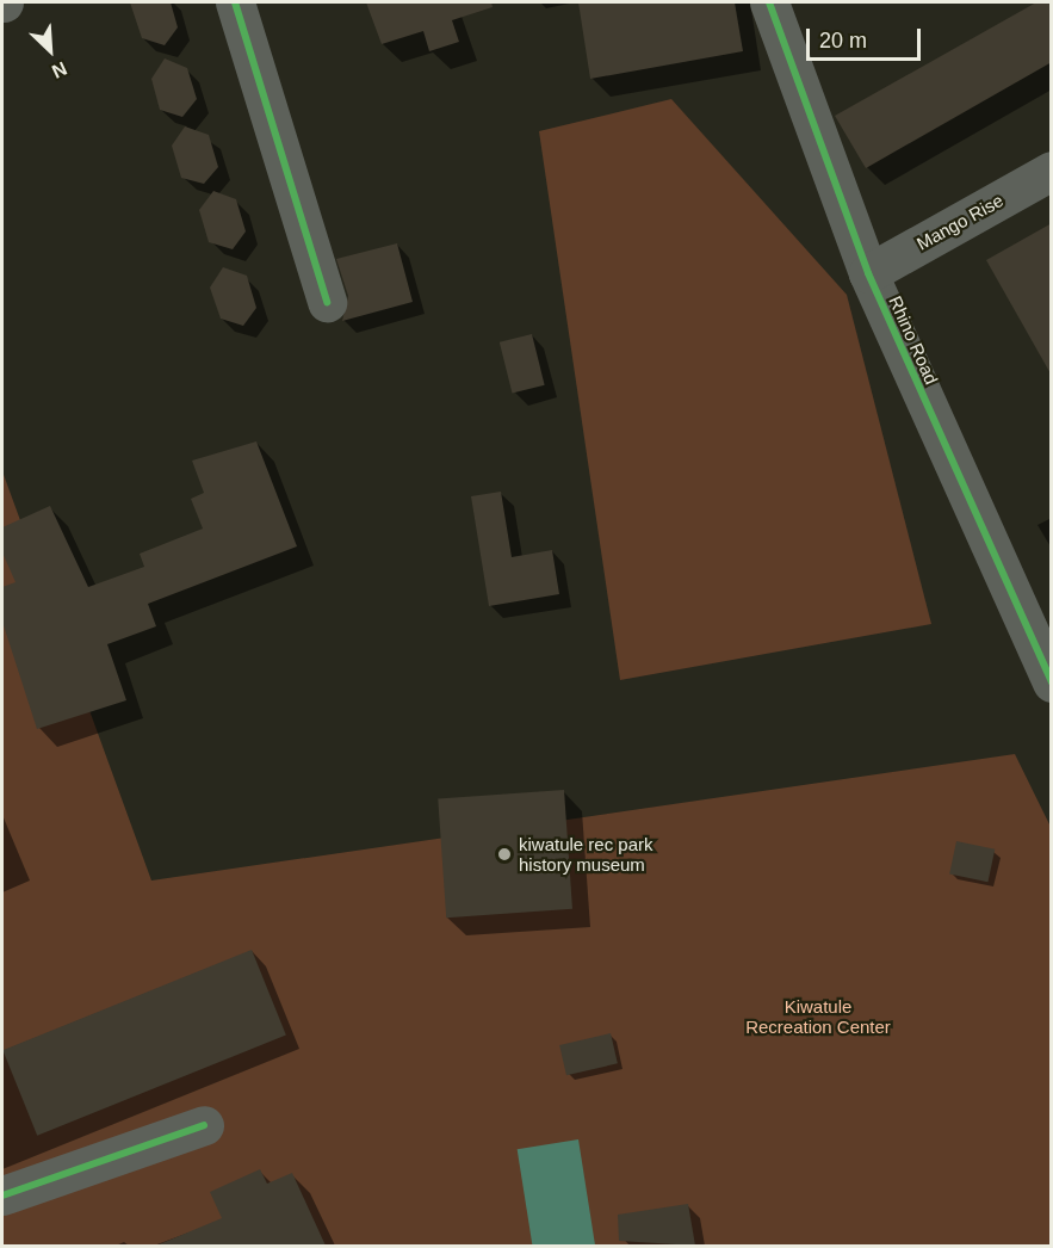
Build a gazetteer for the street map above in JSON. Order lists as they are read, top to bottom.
{
  "streets": {
    "street": ["Mango Rise", "Rhino Road"]
  },
  "crossings": [
    ["Mango Rise", "Rhino Road"]
  ],
  "parks": ["Kiwatule Recreation Center"],
  "places": ["kiwatule rec park history museum"],
  "scale_bar": "20 m",
  "north": "bottom right"
}
